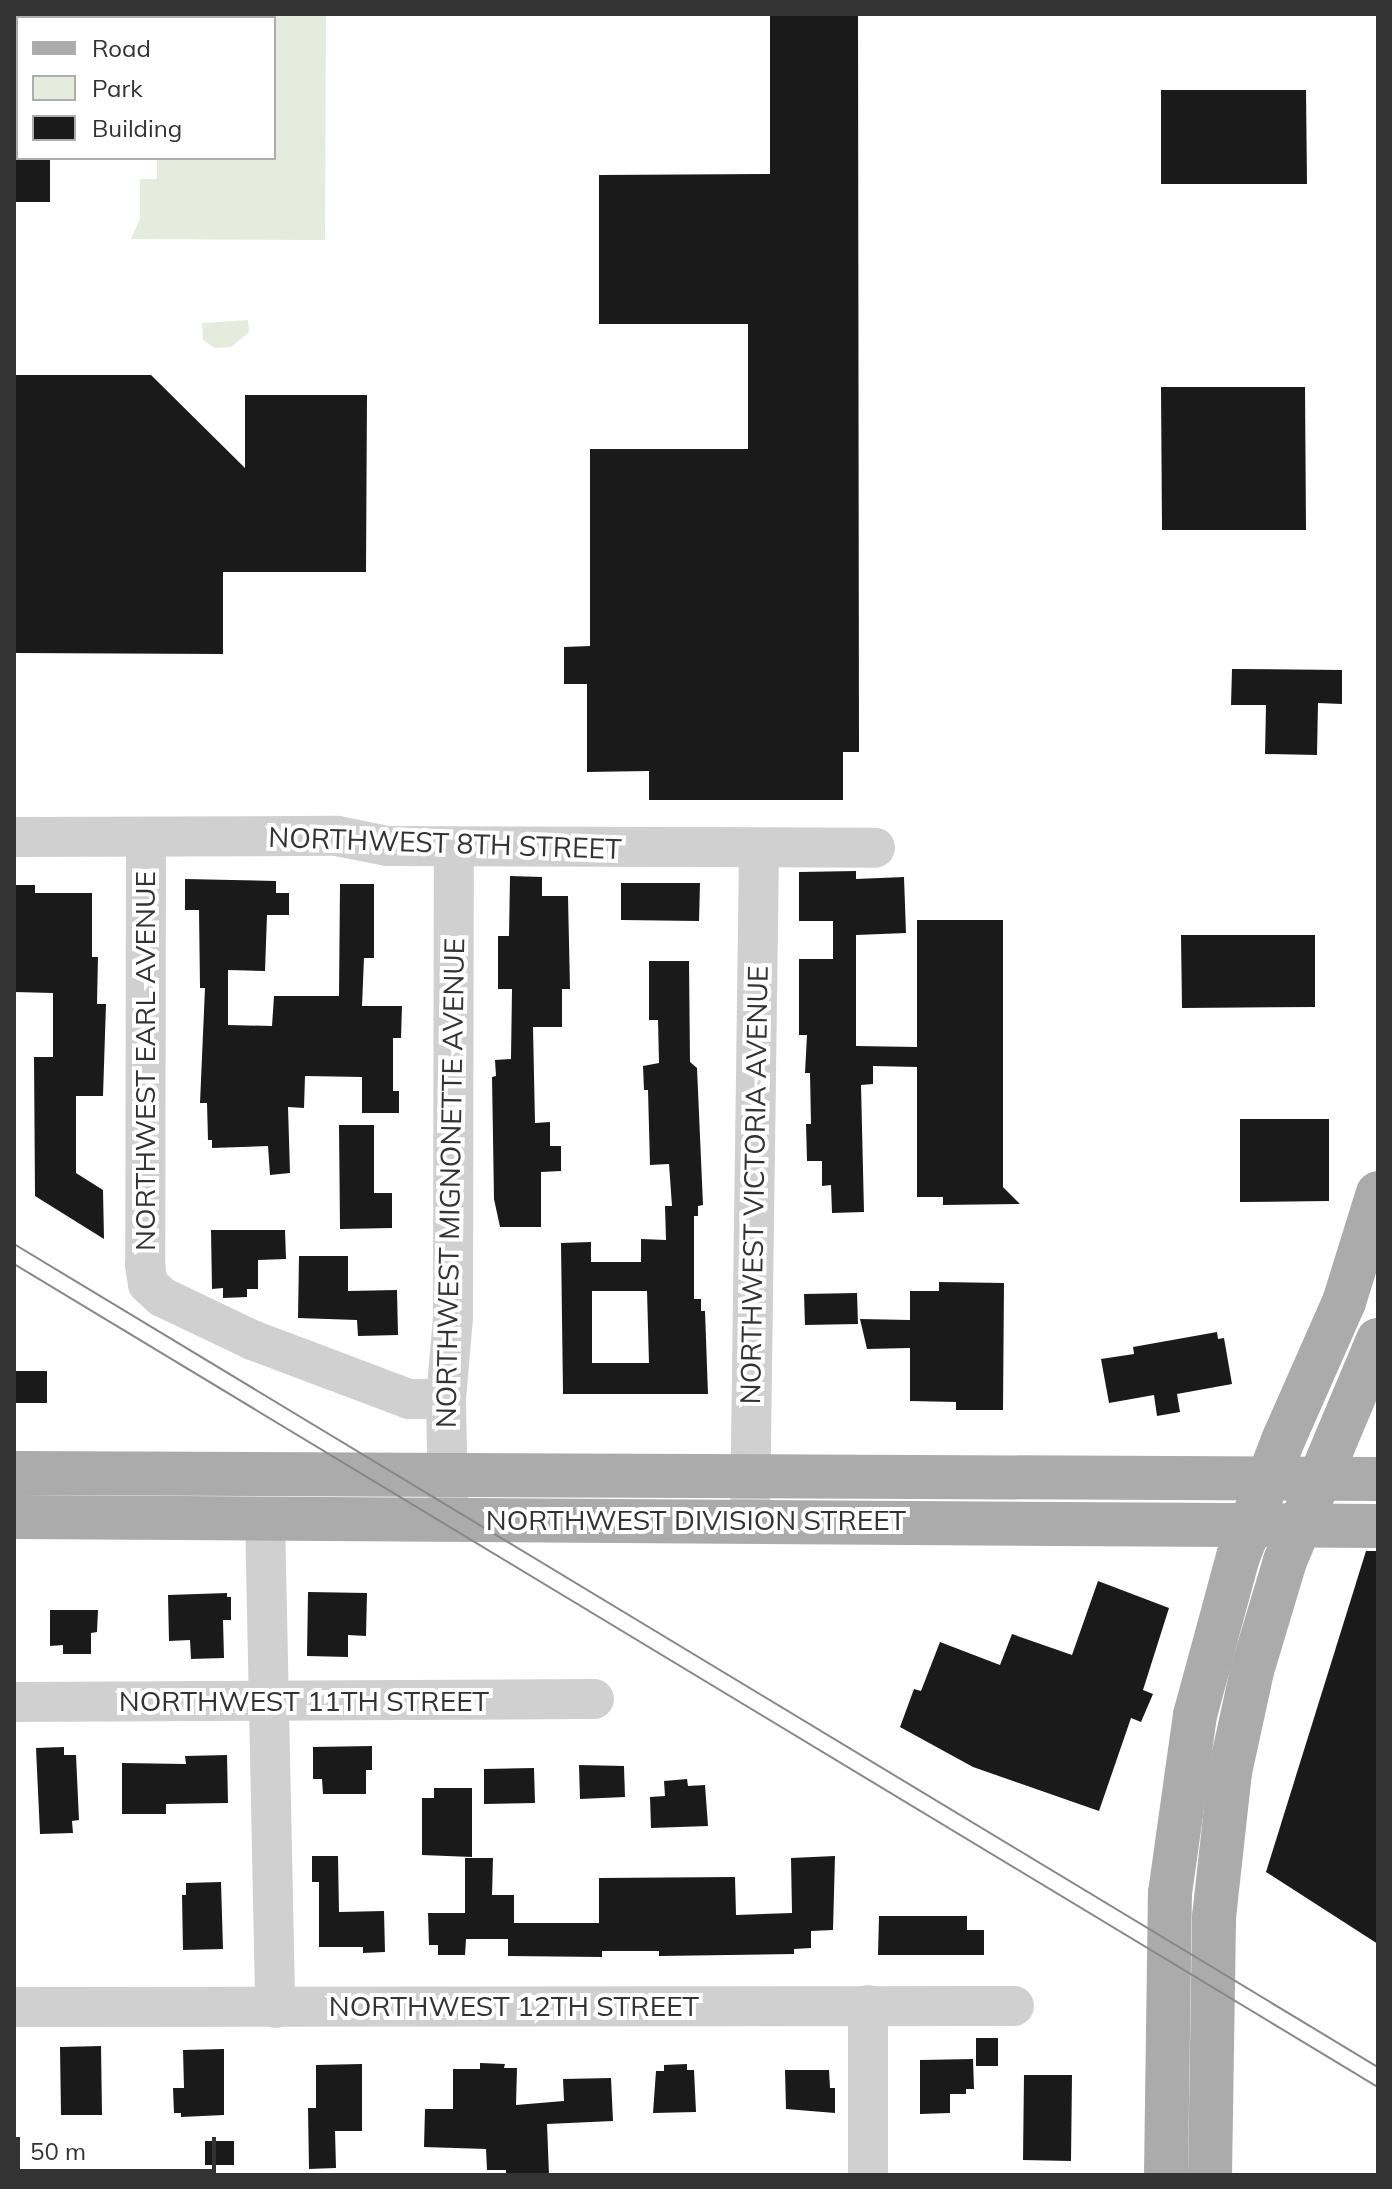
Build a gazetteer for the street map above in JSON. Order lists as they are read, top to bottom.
{
  "streets": {
    "main road": ["NORTHWEST DIVISION STREET"],
    "street": [
      "NORTHWEST 8TH STREET",
      "NORTHWEST EARL AVENUE",
      "NORTHWEST MIGNONETTE AVENUE",
      "NORTHWEST VICTORIA AVENUE",
      "NORTHWEST 11TH STREET",
      "NORTHWEST 12TH STREET"
    ]
  },
  "crossings": [
    ["NORTHWEST 8TH STREET", "NORTHWEST EARL AVENUE"],
    ["NORTHWEST 8TH STREET", "NORTHWEST MIGNONETTE AVENUE"],
    ["NORTHWEST 8TH STREET", "NORTHWEST VICTORIA AVENUE"],
    ["NORTHWEST EARL AVENUE", "NORTHWEST MIGNONETTE AVENUE"],
    ["NORTHWEST MIGNONETTE AVENUE", "NORTHWEST DIVISION STREET"],
    ["NORTHWEST VICTORIA AVENUE", "NORTHWEST DIVISION STREET"]
  ],
  "legend": ["Road", "Park", "Building"],
  "scale_bar": "50 m"
}
